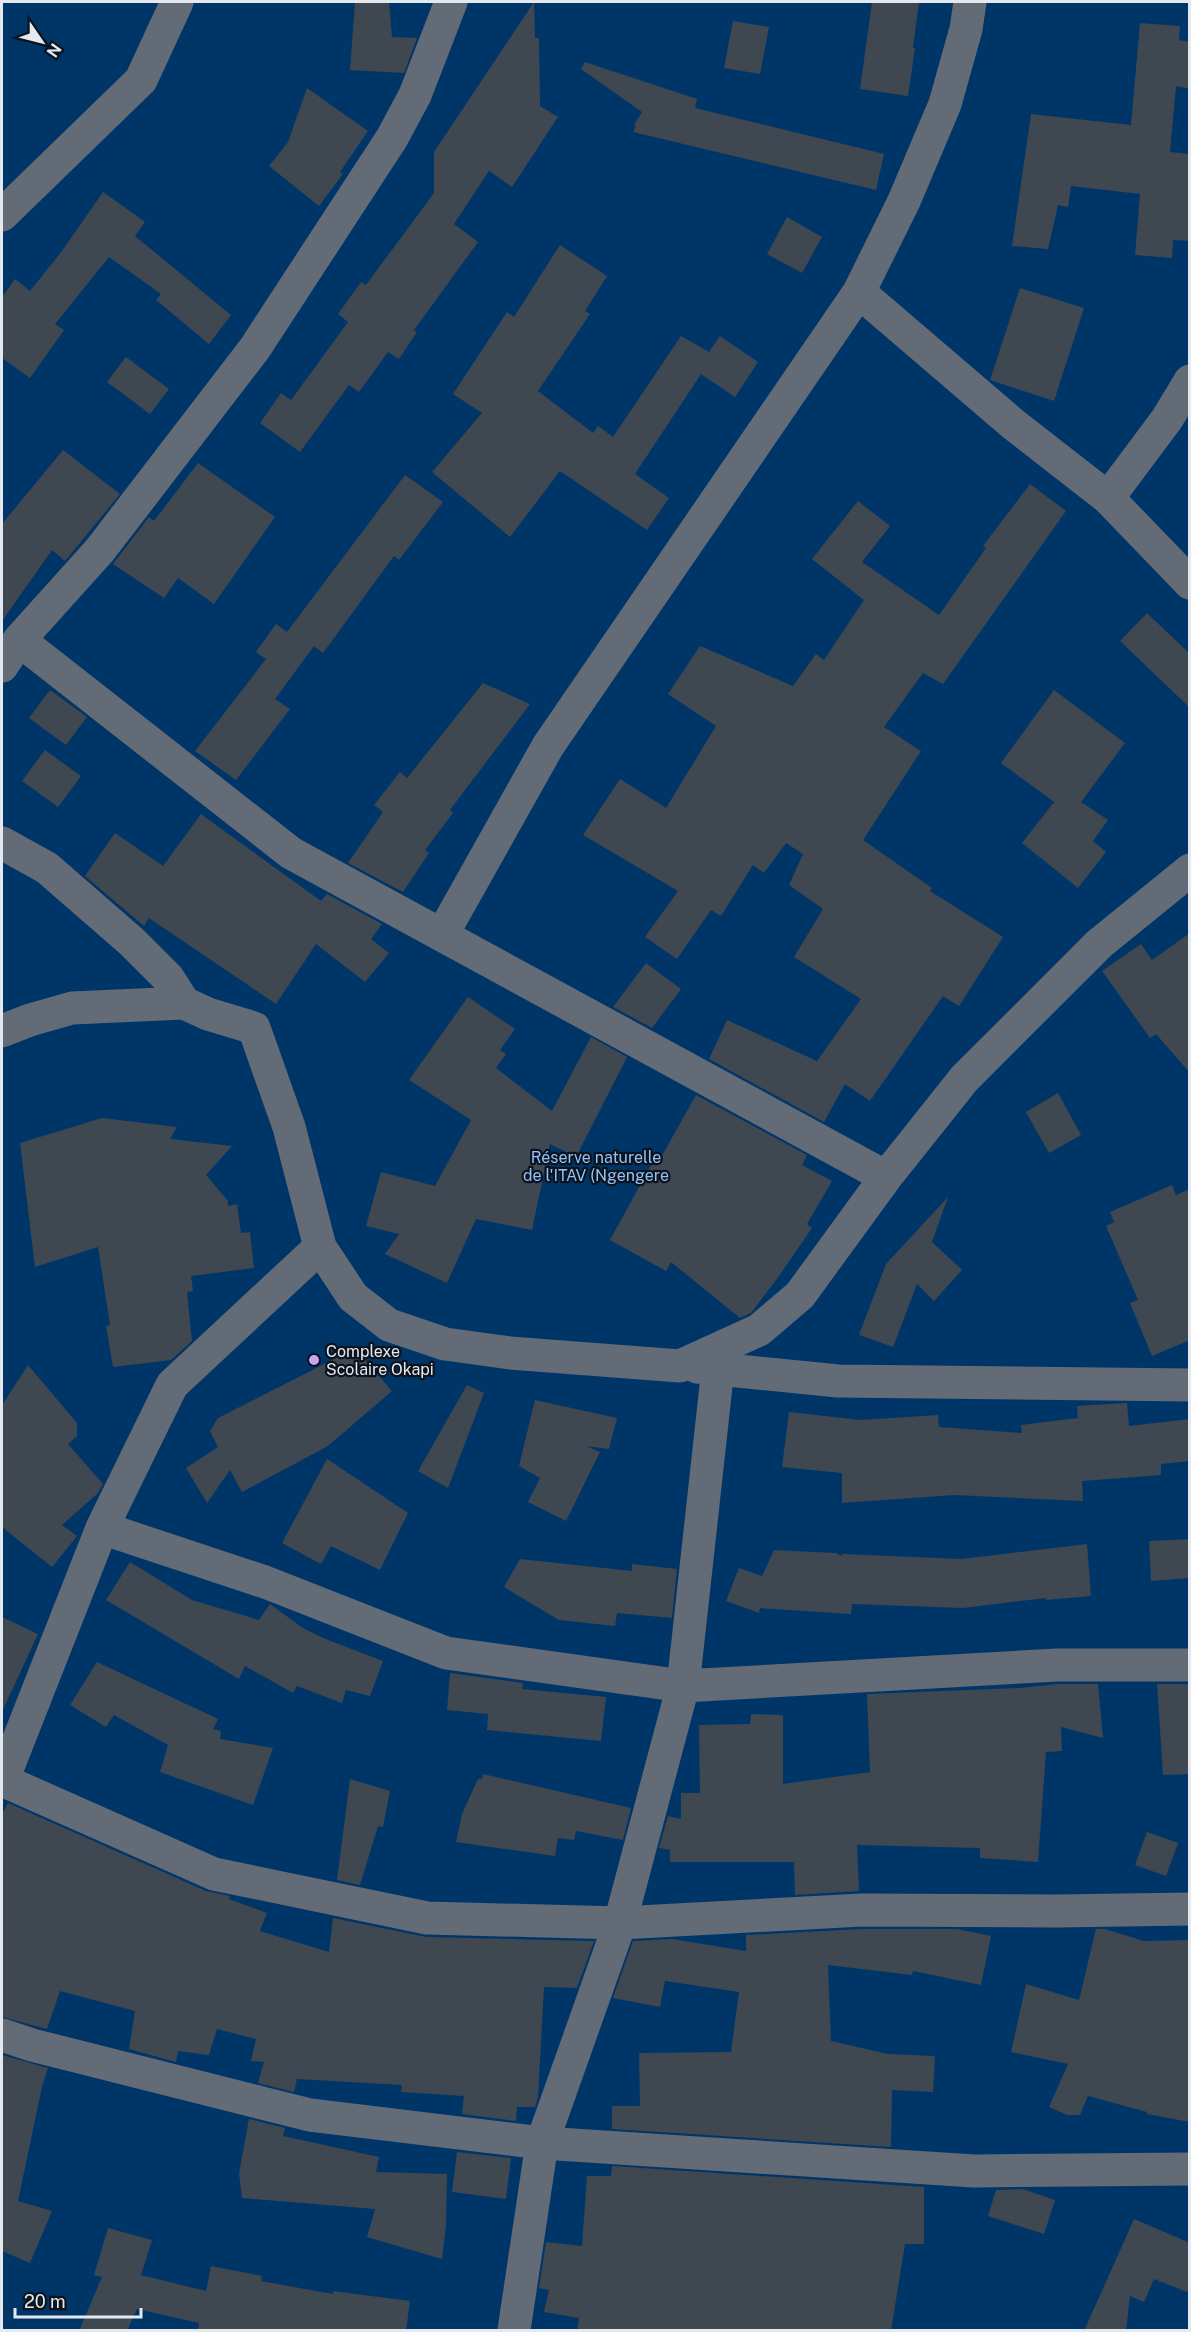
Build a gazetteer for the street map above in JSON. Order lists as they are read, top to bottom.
{
  "parks": ["Réserve naturelle de l'ITAV (Ngengere"],
  "places": ["Complexe Scolaire Okapi"],
  "scale_bar": "20 m",
  "north": "bottom right"
}
